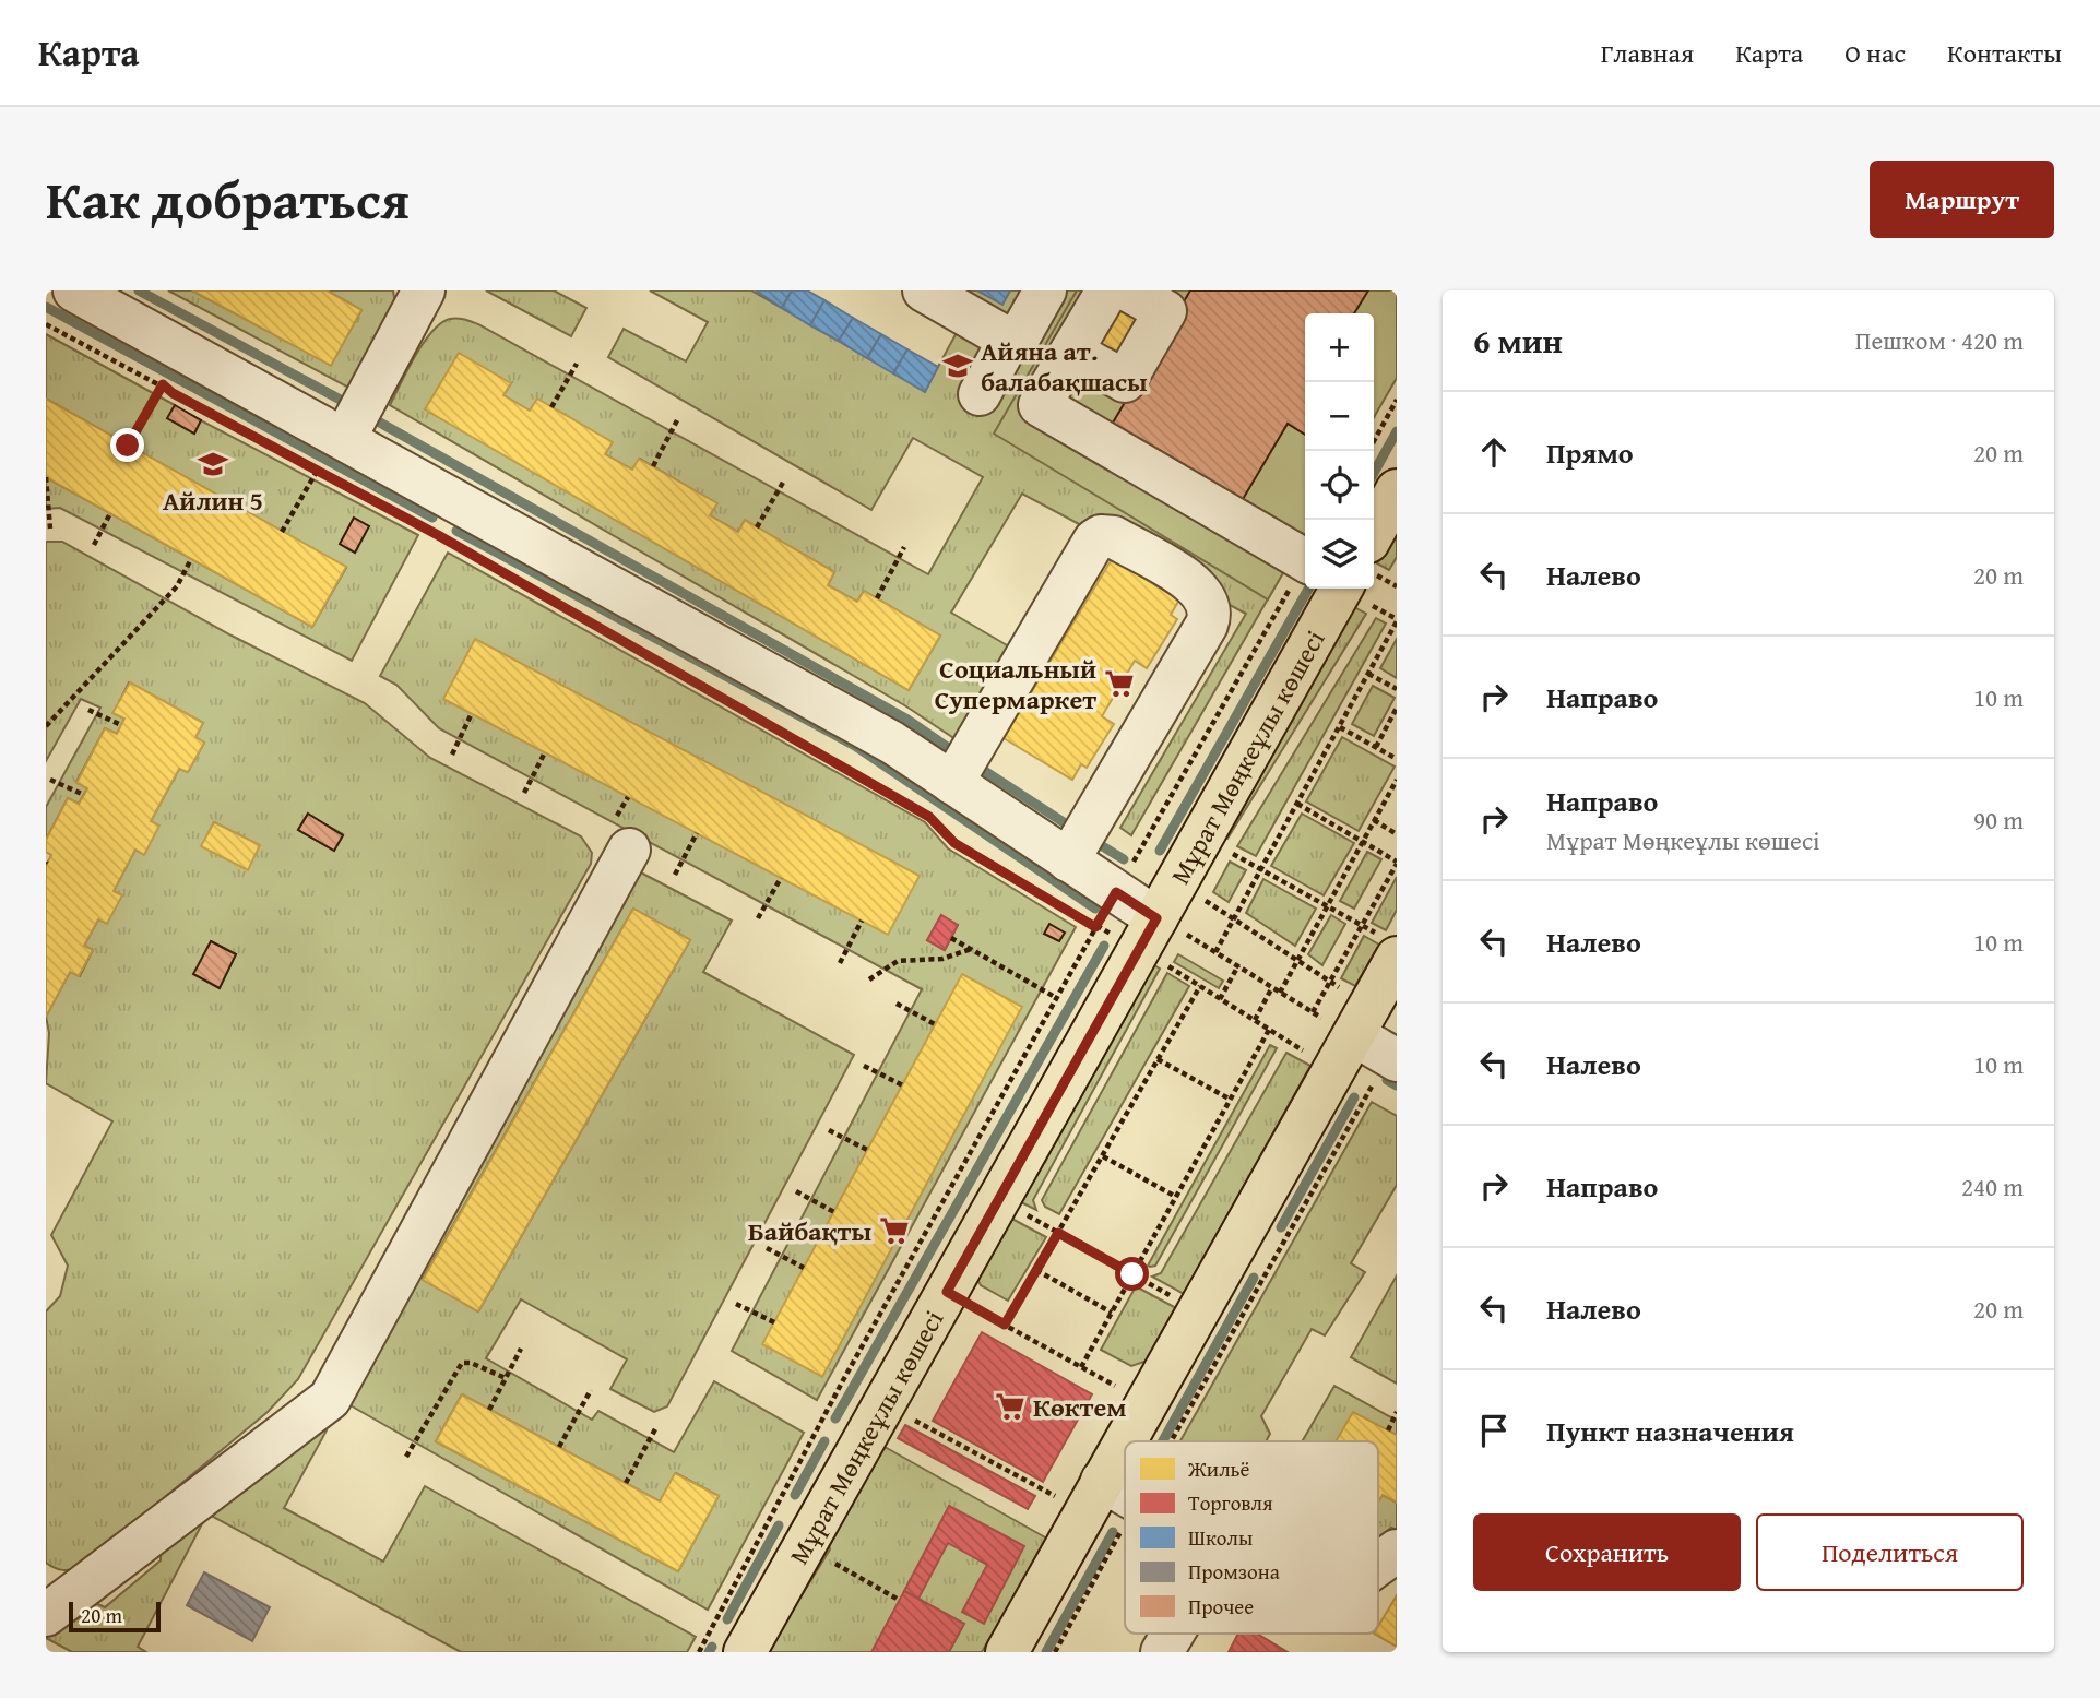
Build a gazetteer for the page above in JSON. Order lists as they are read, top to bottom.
{
  "streets": {
    "main road": ["Мұрат Мөңкеұлы көшесі"]
  },
  "places": {
    "school or university": ["Айяна ат. балабақшасы", "Айлин 5"],
    "supermarket": ["Социальный Супермаркет", "Байбақты", "Көктем"]
  },
  "legend": [
    "Жильё",
    "Торговля",
    "Школы",
    "Промзона",
    "Прочее"
  ],
  "scale_bar": "20 m",
  "page": {
    "header": "Карта",
    "nav": [
      "Главная",
      "Карта",
      "О нас",
      "Контакты"
    ],
    "title": "Как добраться",
    "buttons": [
      "Маршрут",
      ["Сохранить", "Поделиться"]
    ],
    "heading": ["6 мин", "Пешком · 420 m"],
    "map_buttons": ["+", "−"],
    "list": [
      ["Прямо", "20 m"],
      ["Налево", "20 m"],
      ["Направо", "10 m"],
      ["Направо", "Мұрат Мөңкеұлы көшесі", "90 m"],
      ["Налево", "10 m"],
      ["Налево", "10 m"],
      ["Направо", "240 m"],
      ["Налево", "20 m"],
      "Пункт назначения"
    ],
    "scale": "20 m"
  }
}
